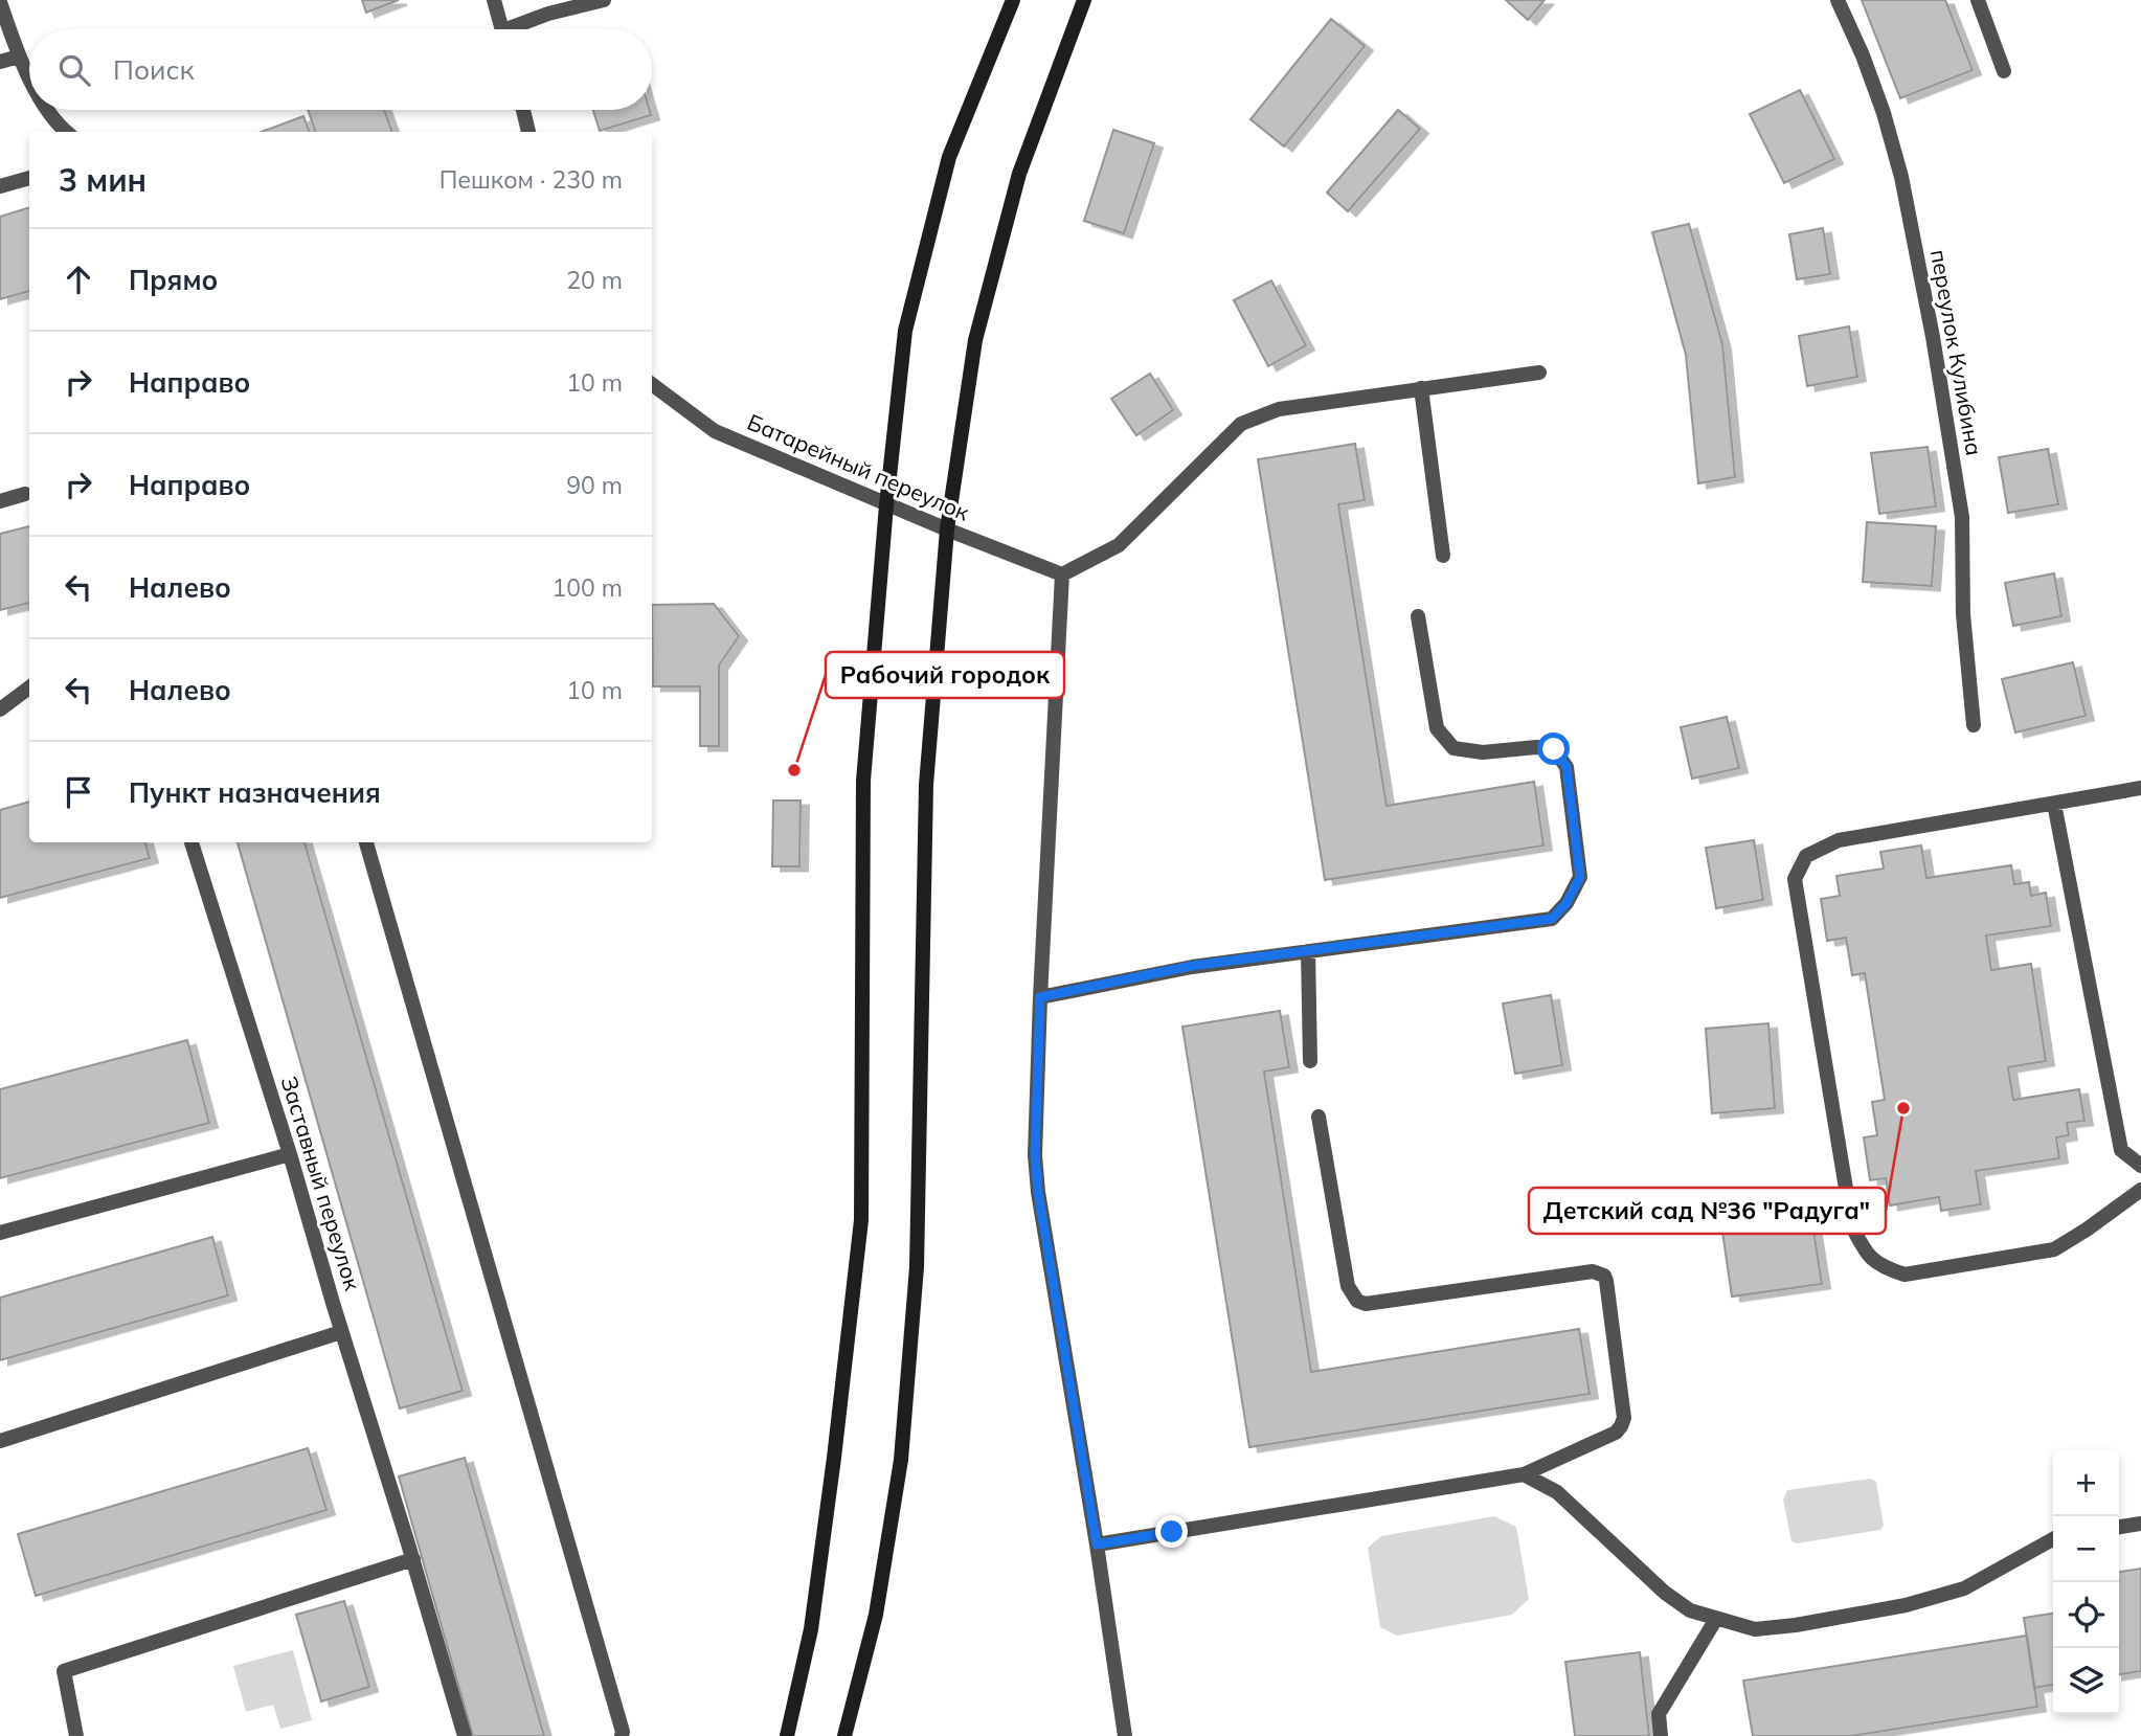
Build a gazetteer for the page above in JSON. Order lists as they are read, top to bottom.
{
  "streets": {
    "street": ["переулок Кулибина", "Батарейный переулок", "Заставный переулок"]
  },
  "places": ["Рабочий городок", "Детский сад №36 \"Радуга\""],
  "page": {
    "search": "Поиск",
    "heading": ["3 мин", "Пешком · 230 m"],
    "list": [
      ["Прямо", "20 m"],
      ["Направо", "10 m"],
      ["Направо", "90 m"],
      ["Налево", "100 m"],
      ["Налево", "10 m"],
      "Пункт назначения"
    ],
    "map_buttons": ["+", "−"]
  }
}
